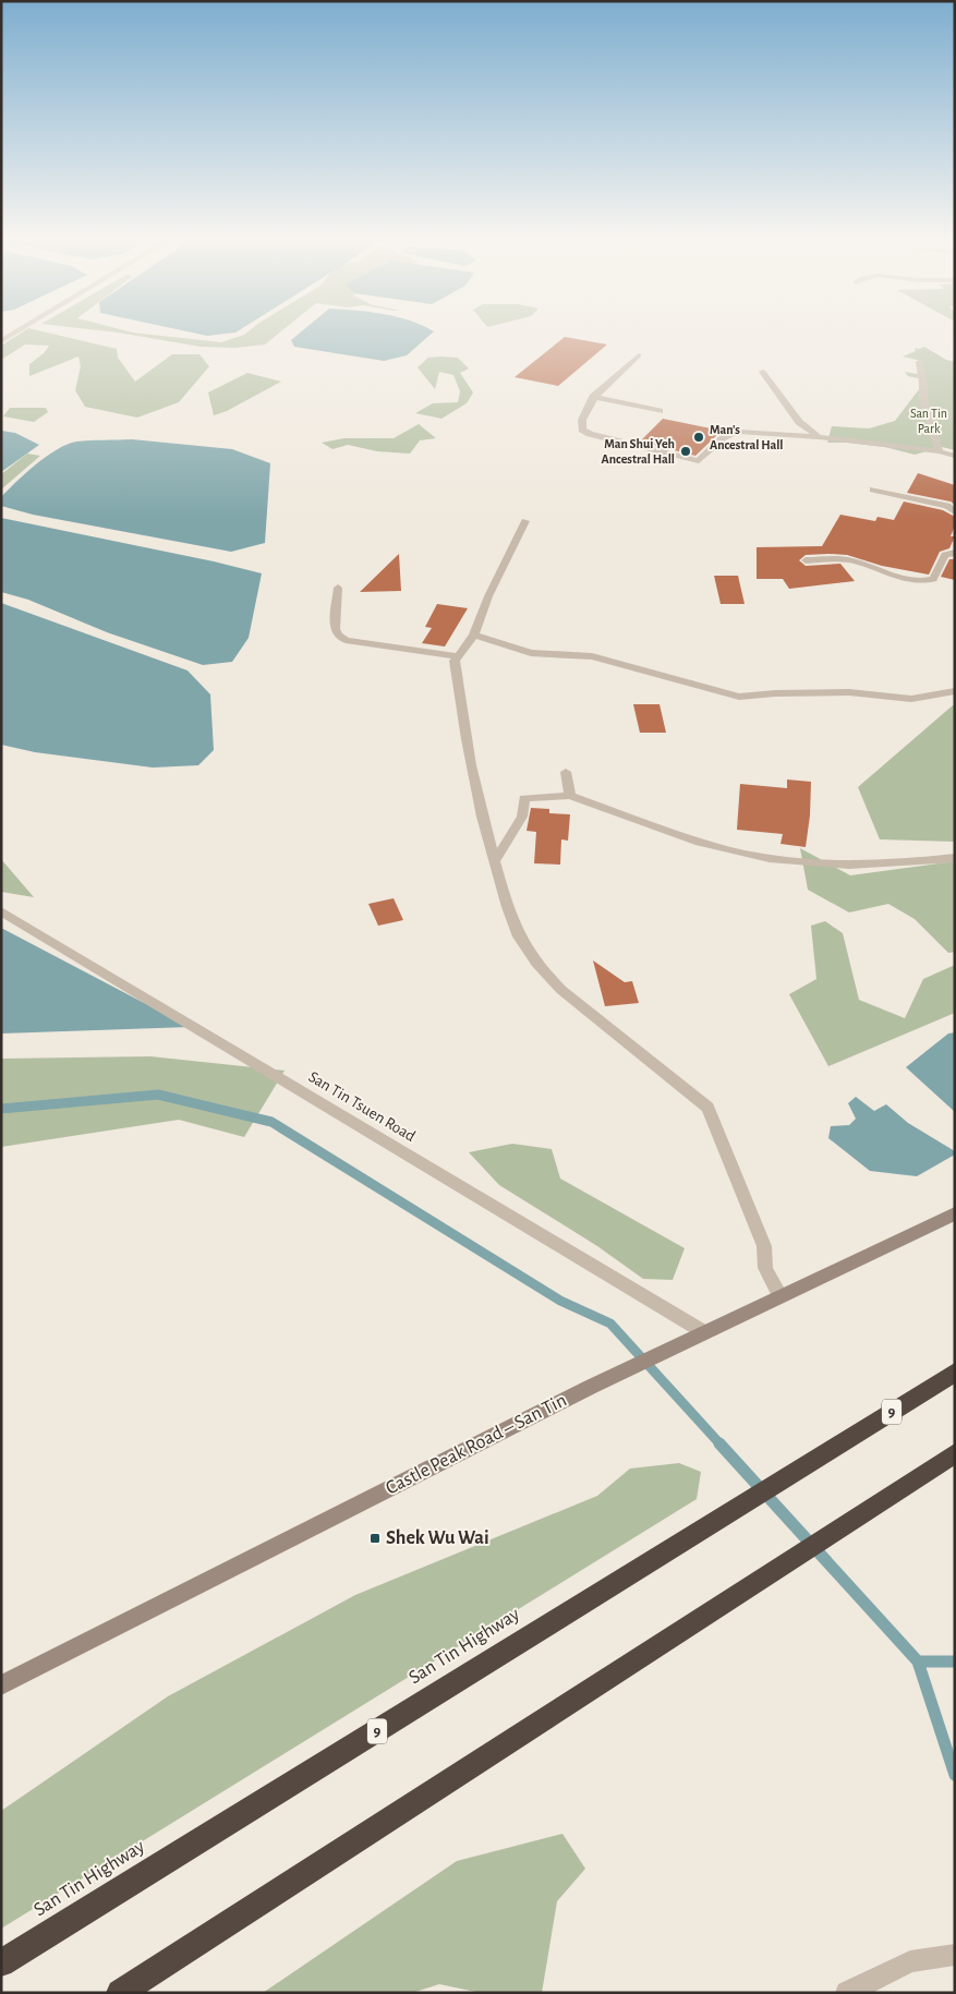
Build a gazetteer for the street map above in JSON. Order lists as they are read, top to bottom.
{
  "streets": {
    "highway": ["9", "San Tin Highway"],
    "main road": ["Castle Peak Road – San Tin"],
    "street": ["San Tin Tsuen Road"]
  },
  "crossings": [
    ["San Tin Tsuen Road", "Castle Peak Road – San Tin"]
  ],
  "parks": ["San Tin Park"],
  "places": {
    "other": ["Man's Ancestral Hall", "Man Shui Yeh Ancestral Hall"],
    "transit": ["Shek Wu Wai"]
  }
}
